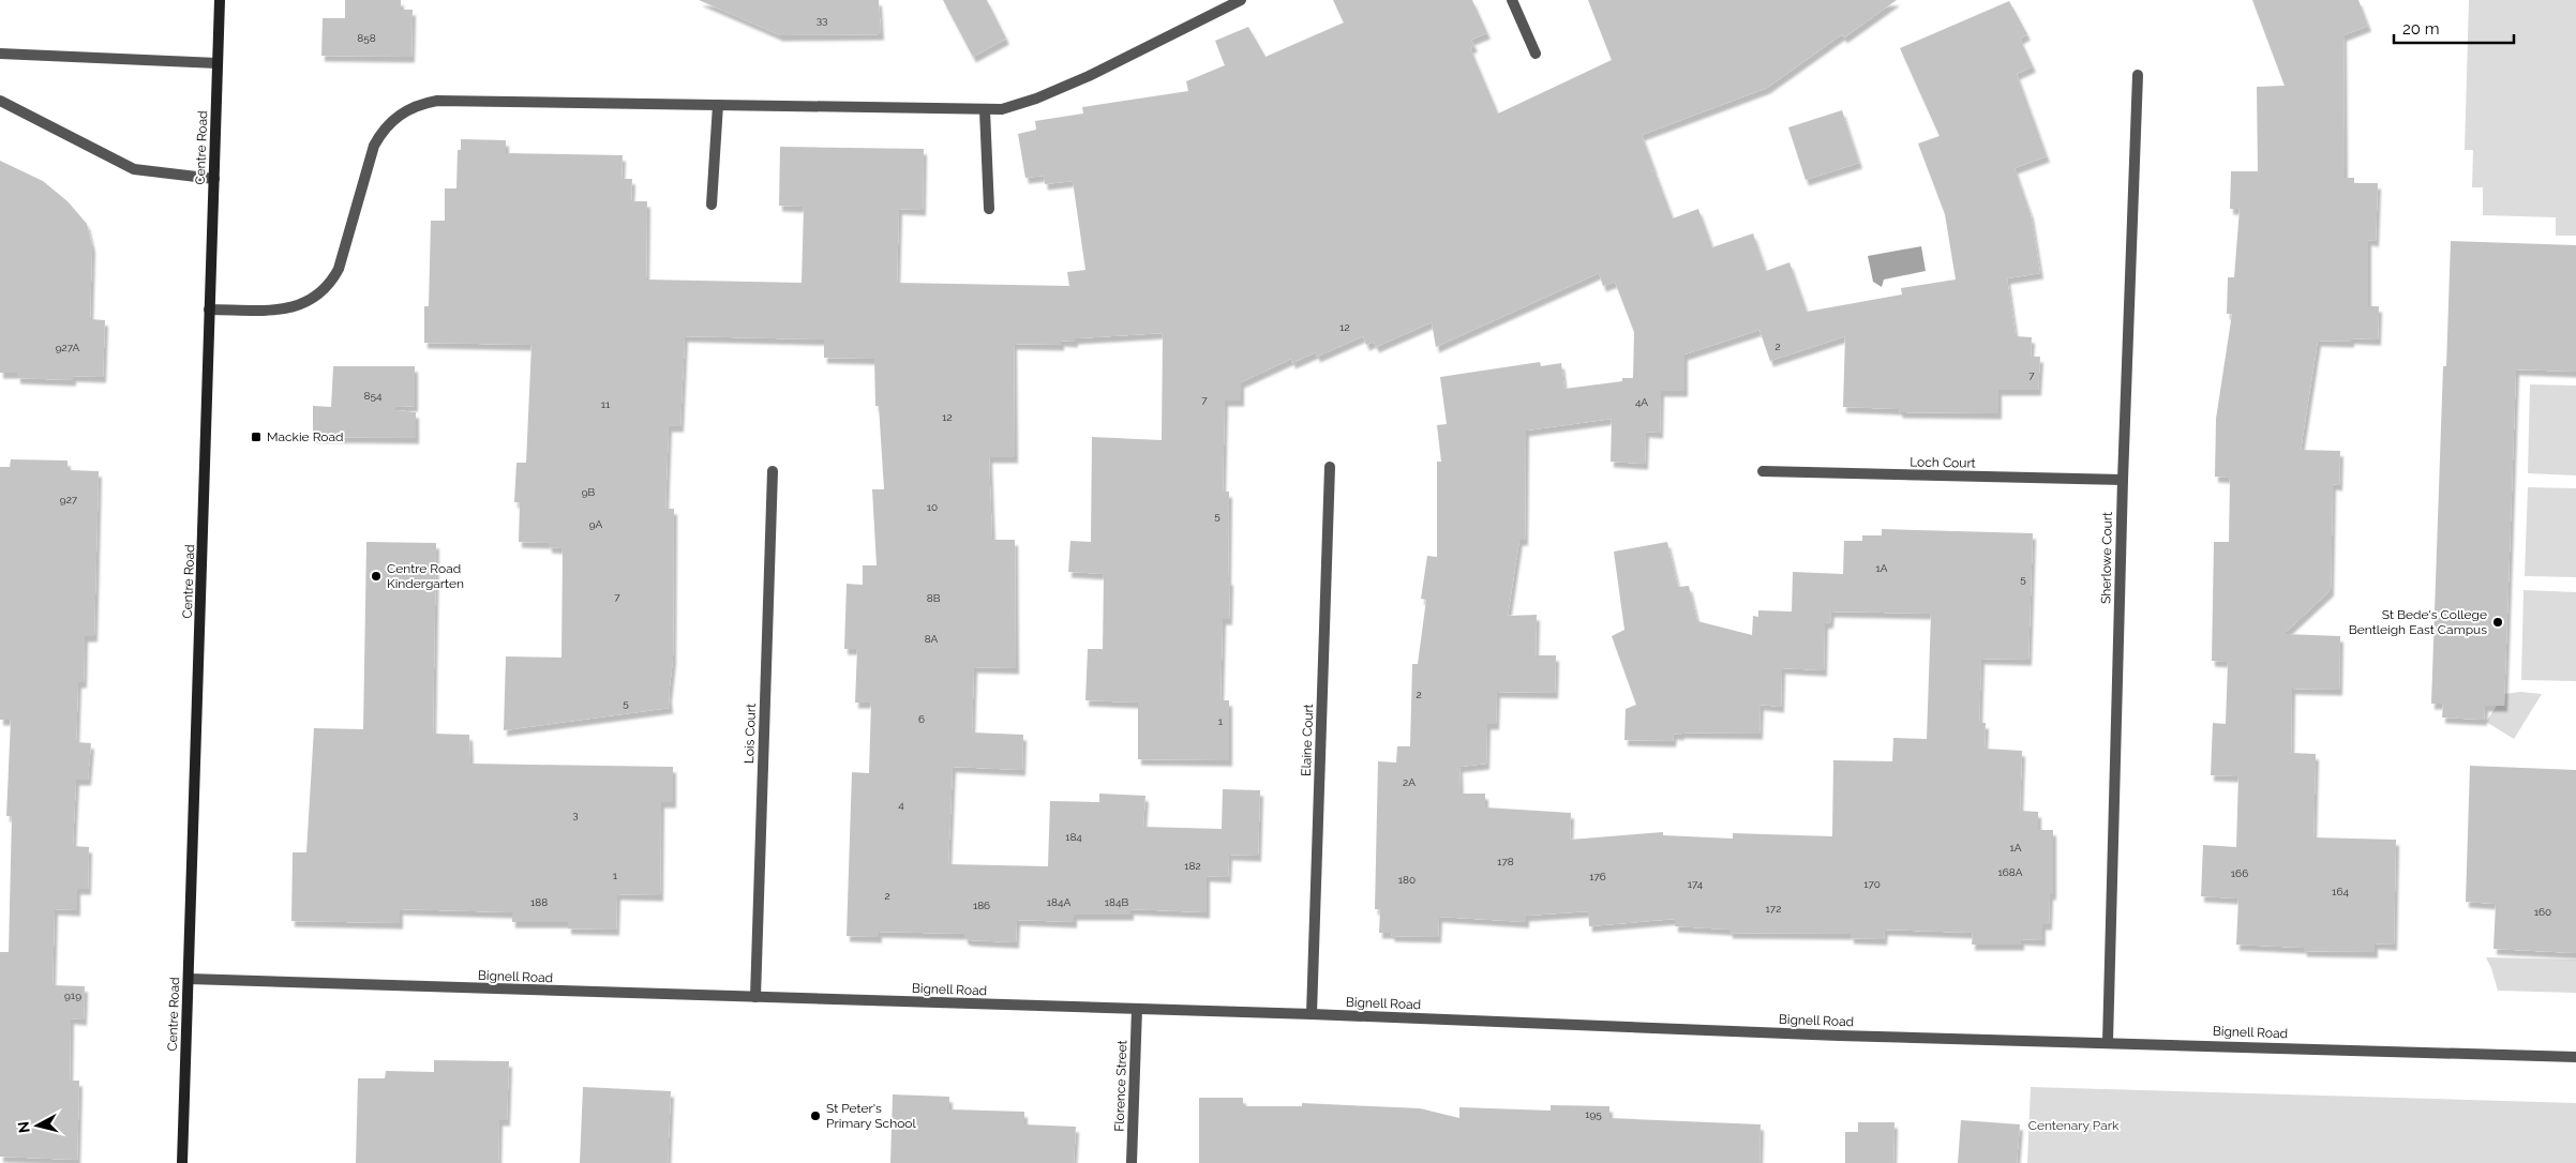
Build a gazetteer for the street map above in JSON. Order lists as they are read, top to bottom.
{
  "streets": {
    "main road": ["Centre Road"],
    "street": [
      "Loch Court",
      "Sherlowe Court",
      "Lois Court",
      "Elaine Court",
      "Bignell Road",
      "Florence Street"
    ]
  },
  "crossings": [
    ["Centre Road", "Bignell Road"],
    ["Loch Court", "Sherlowe Court"],
    ["Sherlowe Court", "Bignell Road"],
    ["Lois Court", "Bignell Road"],
    ["Elaine Court", "Bignell Road"],
    ["Bignell Road", "Florence Street"]
  ],
  "parks": ["Centenary Park"],
  "places": {
    "transit": ["Mackie Road"],
    "other": ["Centre Road Kindergarten", "St Bede's College Bentleigh East Campus", "St Peter's Primary School"]
  },
  "house_numbers": [
    "33",
    "858",
    "12",
    "2",
    "927A",
    "7",
    "854",
    "7",
    "4A",
    "11",
    "12",
    "9B",
    "927",
    "10",
    "5",
    "9A",
    "1A",
    "5",
    "7",
    "8B",
    "8A",
    "2",
    "5",
    "6",
    "1",
    "2A",
    "4",
    "3",
    "184",
    "1A",
    "178",
    "182",
    "168A",
    "166",
    "1",
    "176",
    "180",
    "174",
    "170",
    "164",
    "2",
    "188",
    "184A",
    "184B",
    "186",
    "172",
    "160",
    "919",
    "195"
  ],
  "scale_bar": "20 m",
  "north": "left"
}
